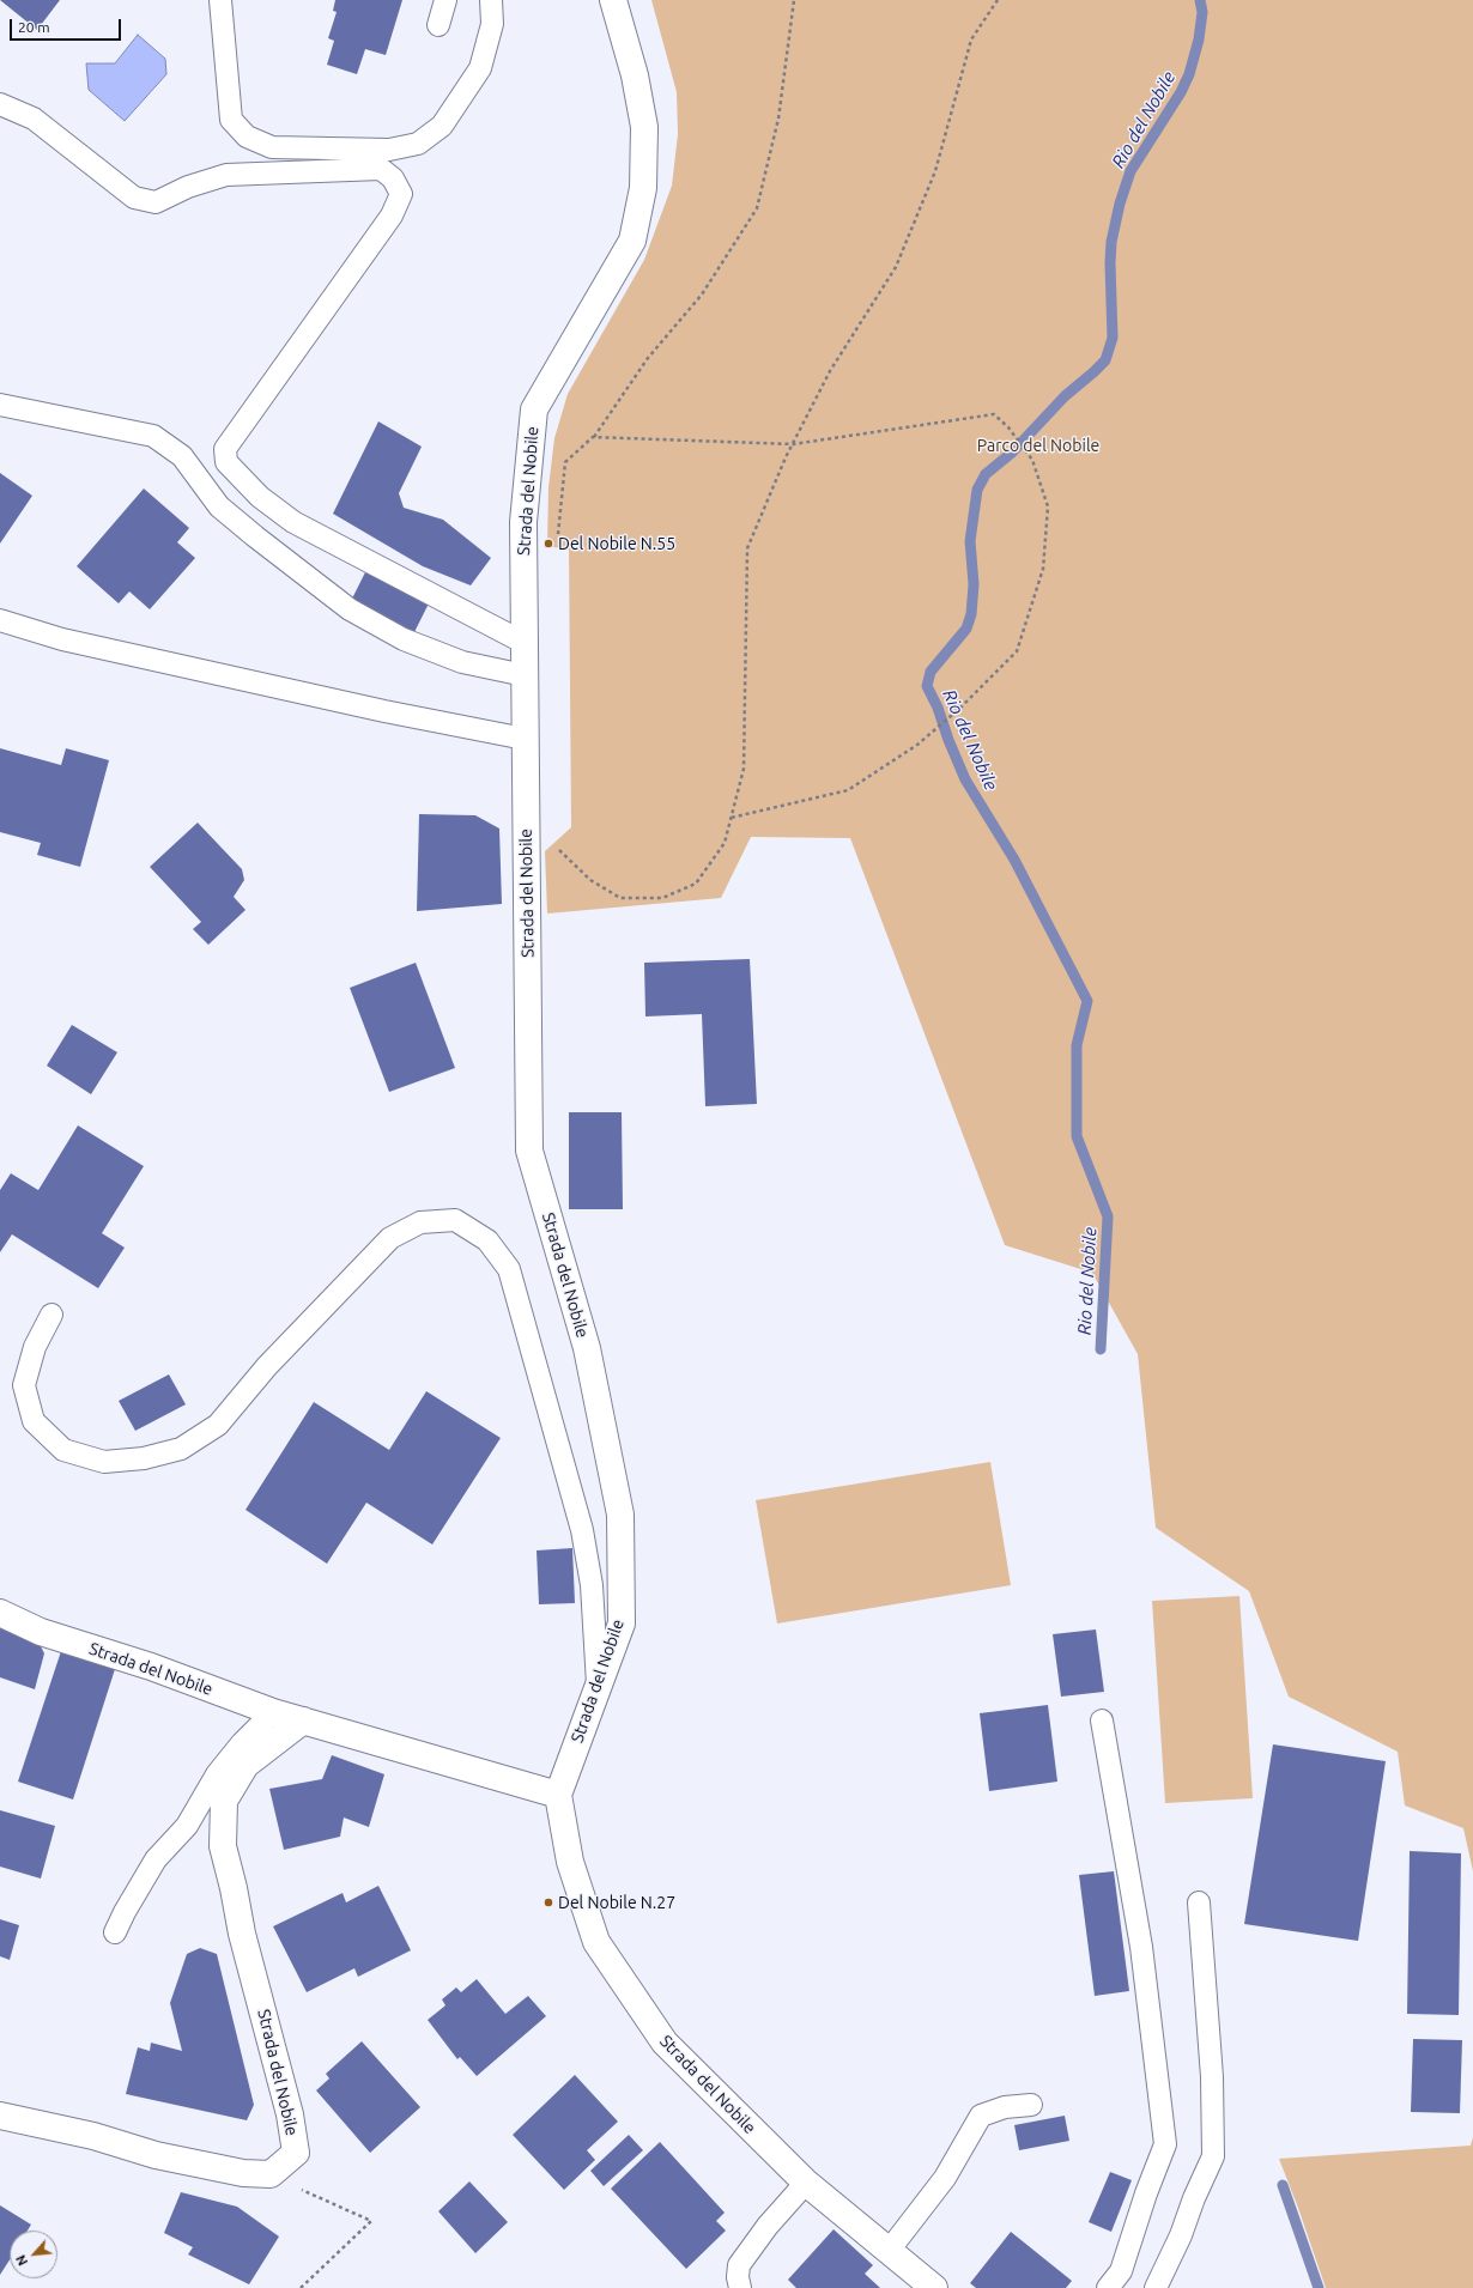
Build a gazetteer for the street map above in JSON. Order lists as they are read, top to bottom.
{
  "streets": {
    "street": ["Strada del Nobile"]
  },
  "water": ["Rio del Nobile"],
  "parks": ["Parco del Nobile"],
  "places": ["Del Nobile N.55", "Del Nobile N.27"],
  "scale_bar": "20 m",
  "north": "bottom left"
}
